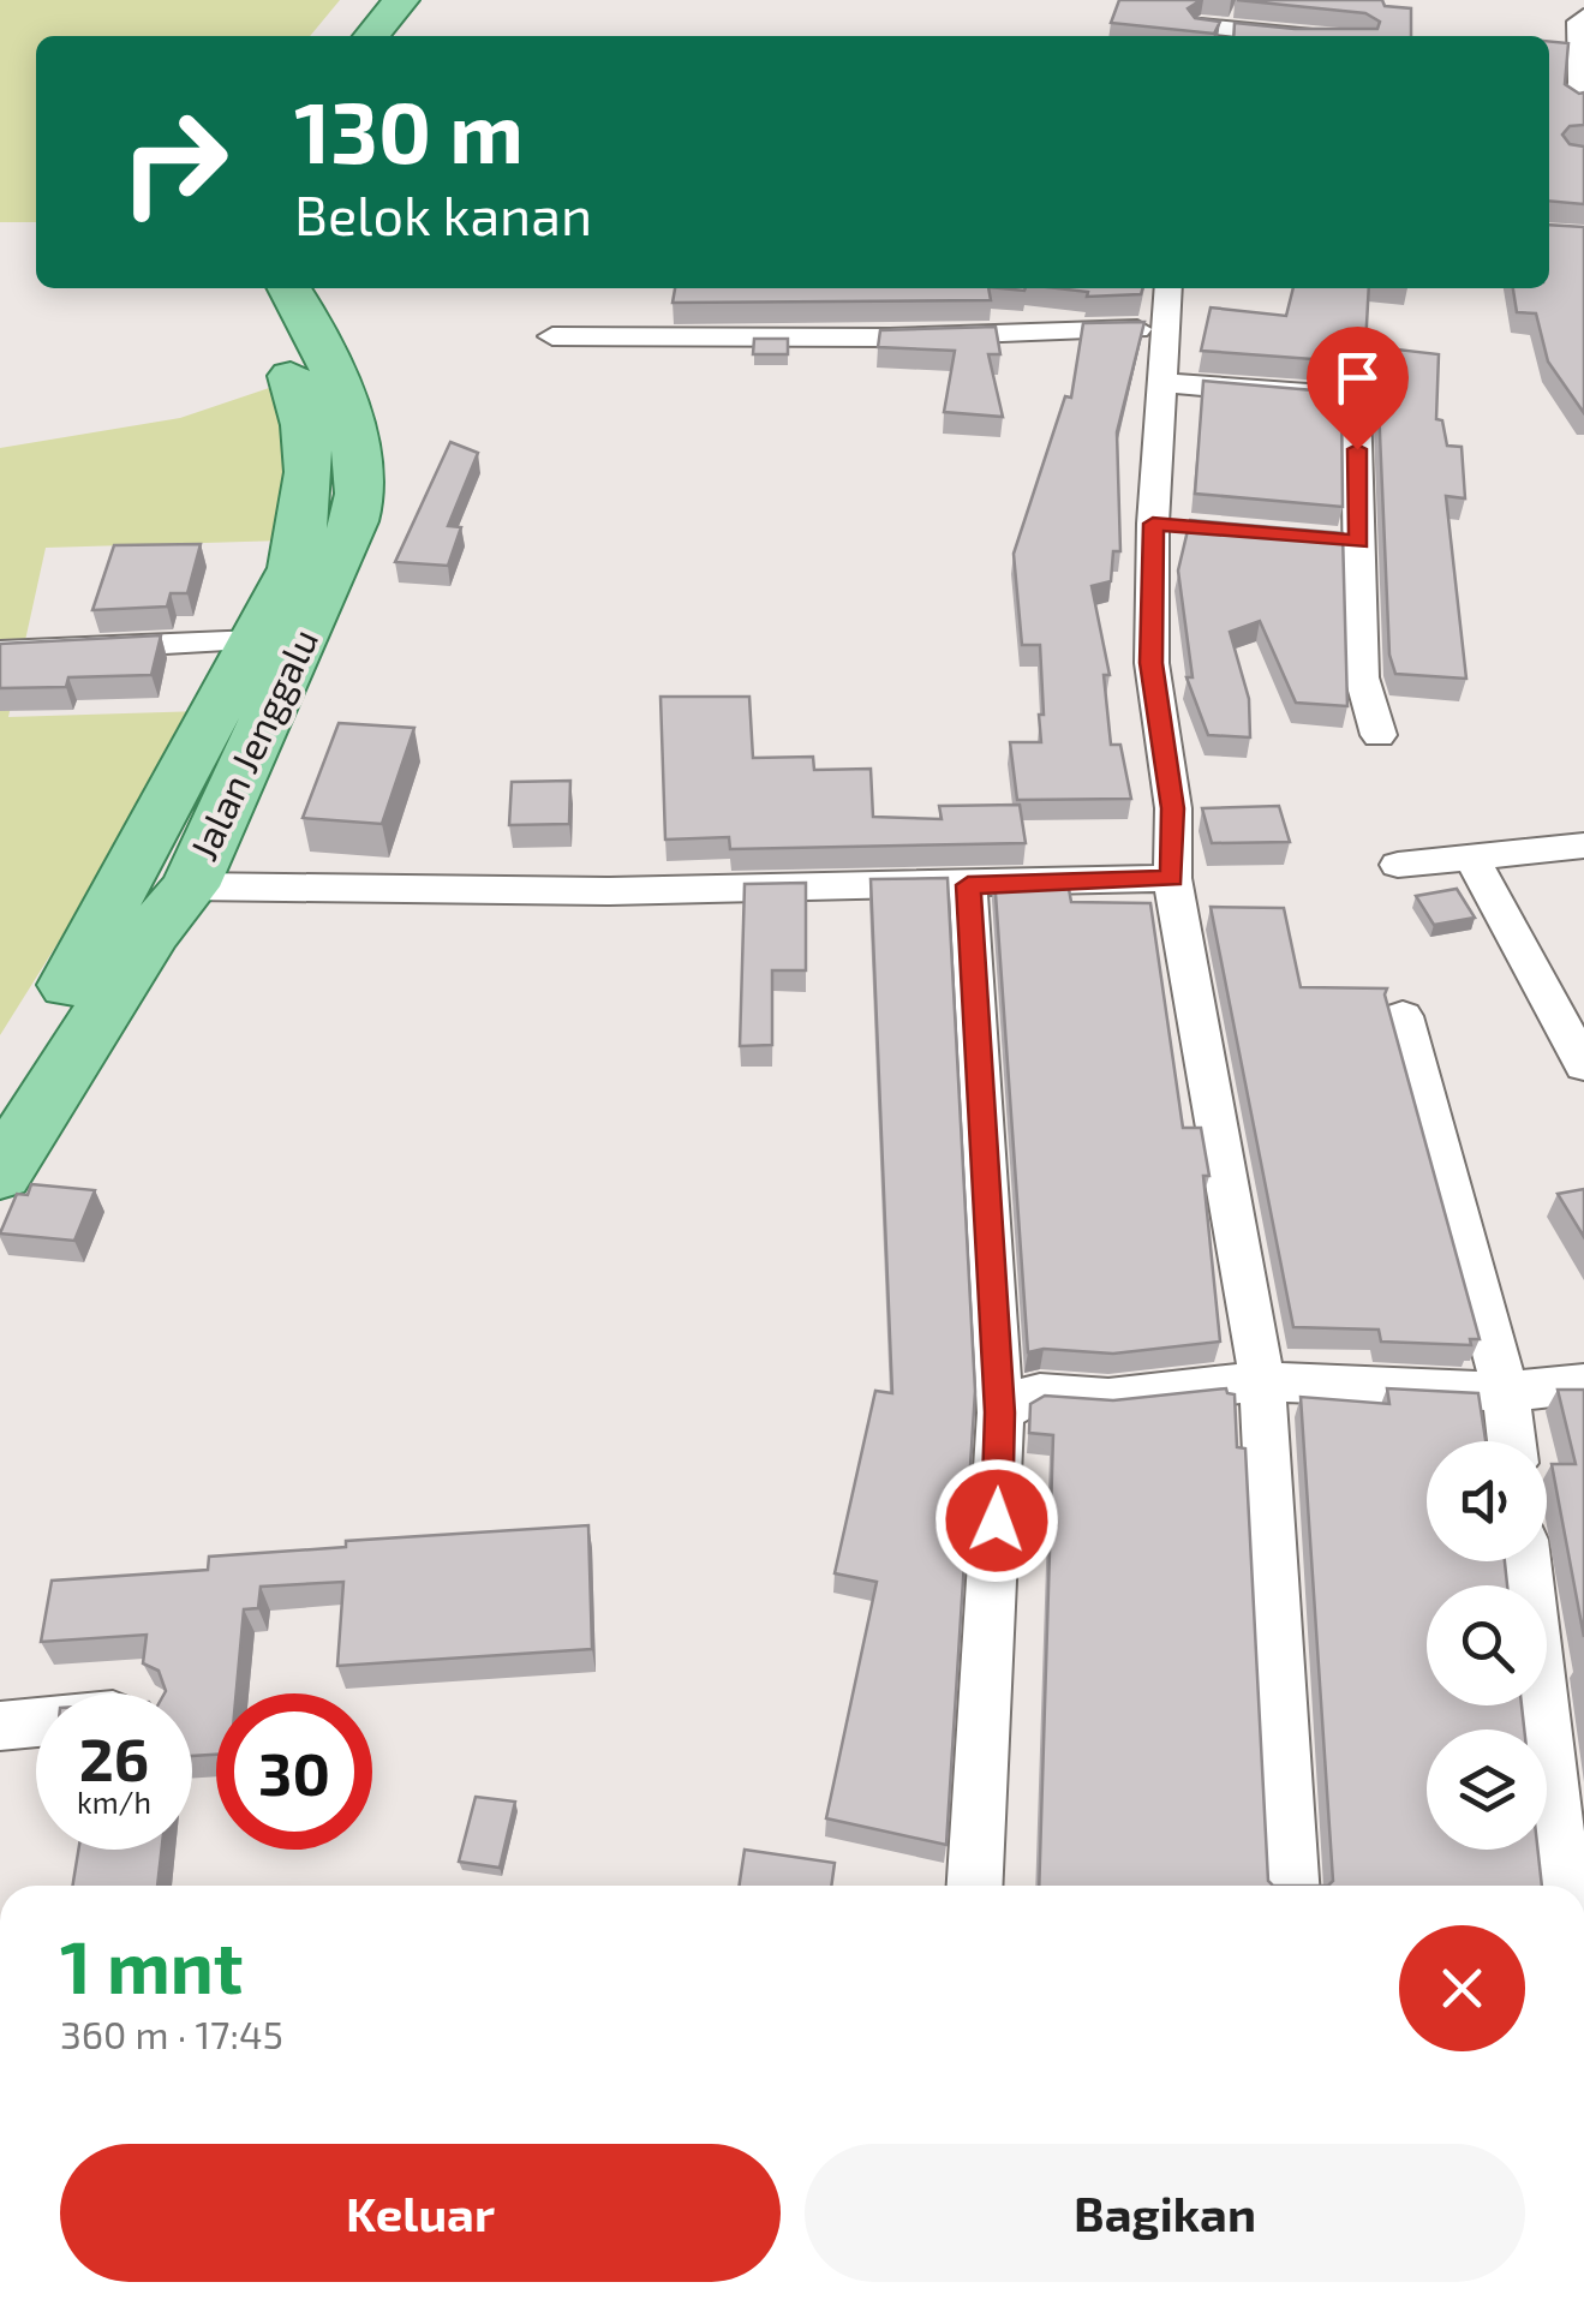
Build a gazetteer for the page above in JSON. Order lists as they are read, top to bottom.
{
  "streets": {
    "main road": ["Jalan Jenggalu"]
  },
  "page": {
    "turn": ["130 m", "Belok kanan"],
    "speed": "26 km/h",
    "limit": "30",
    "heading": ["1 mnt", "360 m · 17:45"],
    "buttons": ["Keluar", "Bagikan"]
  }
}
